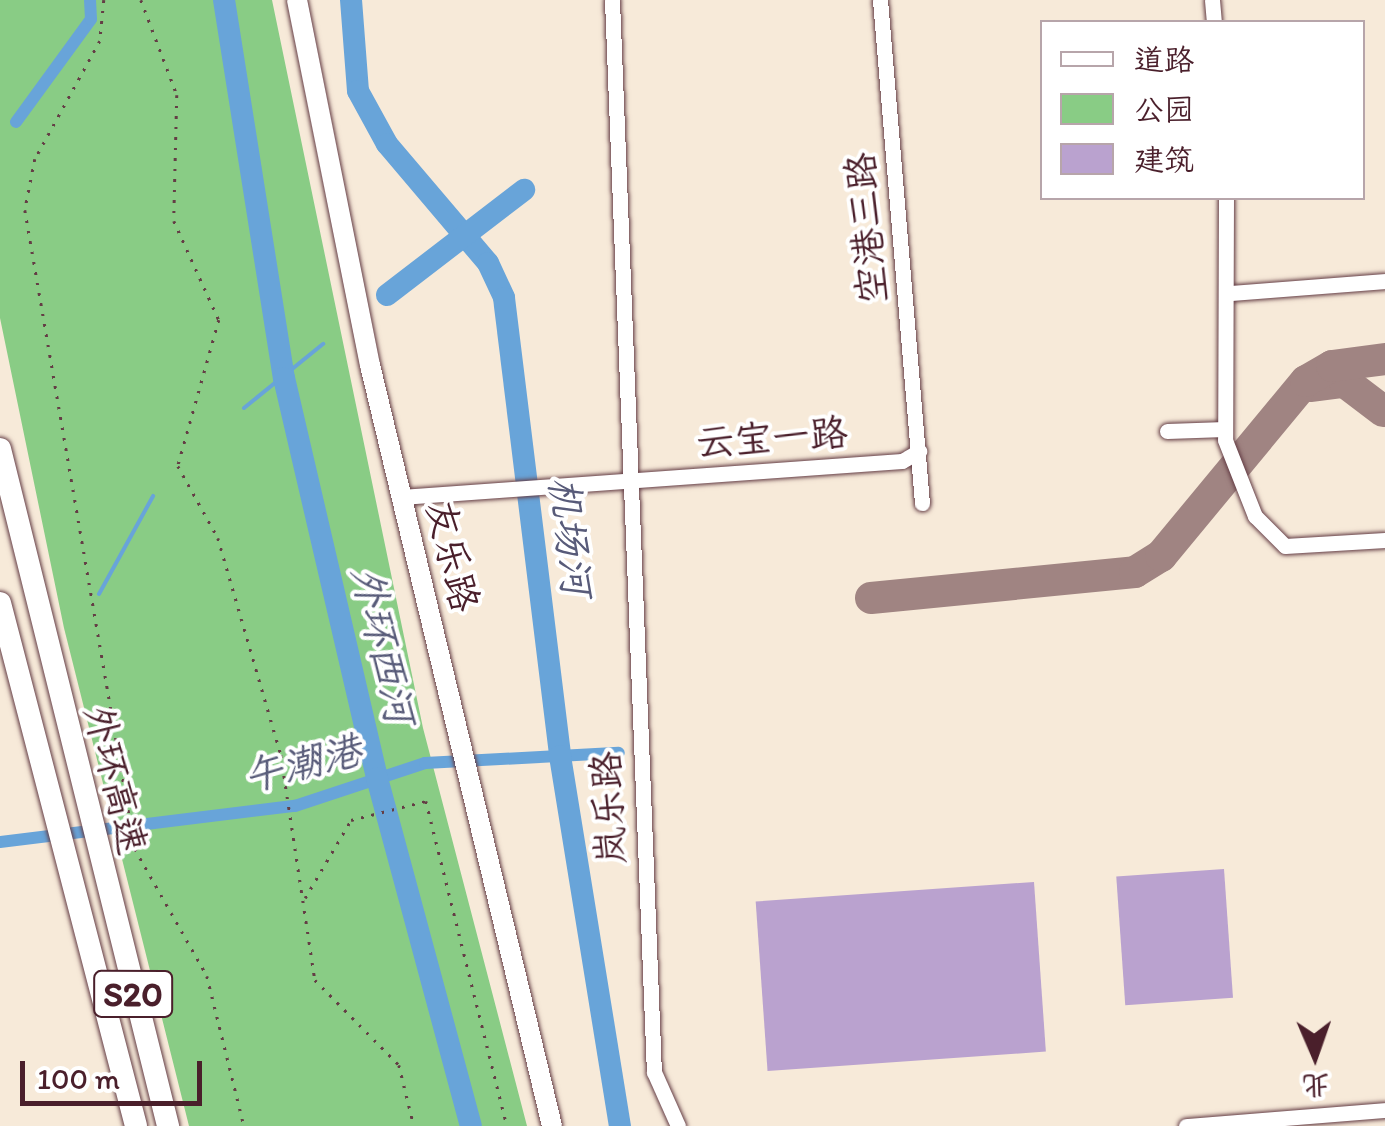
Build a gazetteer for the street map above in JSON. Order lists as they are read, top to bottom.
{
  "streets": {
    "highway": ["外环高速", "S20"],
    "main road": ["友乐路"],
    "street": ["空港三路", "云宝一路", "岚乐路"]
  },
  "crossings": [
    ["空港三路", "云宝一路"],
    ["云宝一路", "友乐路"],
    ["云宝一路", "岚乐路"]
  ],
  "water": ["机场河", "外环西河", "午潮港"],
  "legend": ["道路", "公园", "建筑"],
  "scale_bar": "100 m",
  "north": "bottom"
}
